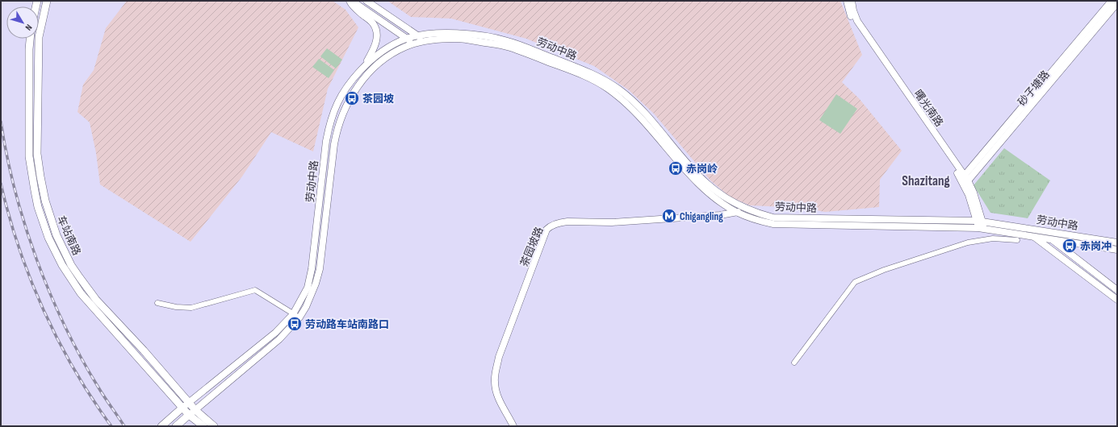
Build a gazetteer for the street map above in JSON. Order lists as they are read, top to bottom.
{
  "streets": {
    "main road": [
      "劳动中路",
      "砂子塘路",
      "曙光南路",
      "车站南路",
      "茶园坡路"
    ]
  },
  "crossings": [
    ["劳动中路", "曙光南路"],
    ["劳动中路", "车站南路"],
    ["劳动中路", "茶园坡路"],
    ["砂子塘路", "曙光南路"]
  ],
  "districts": ["Shazitang"],
  "places": {
    "bus stop": [
      "茶园坡",
      "赤岗岭",
      "赤岗冲",
      "劳动路车站南路口"
    ],
    "metro station": ["Chigangling"]
  },
  "north": "bottom right"
}
